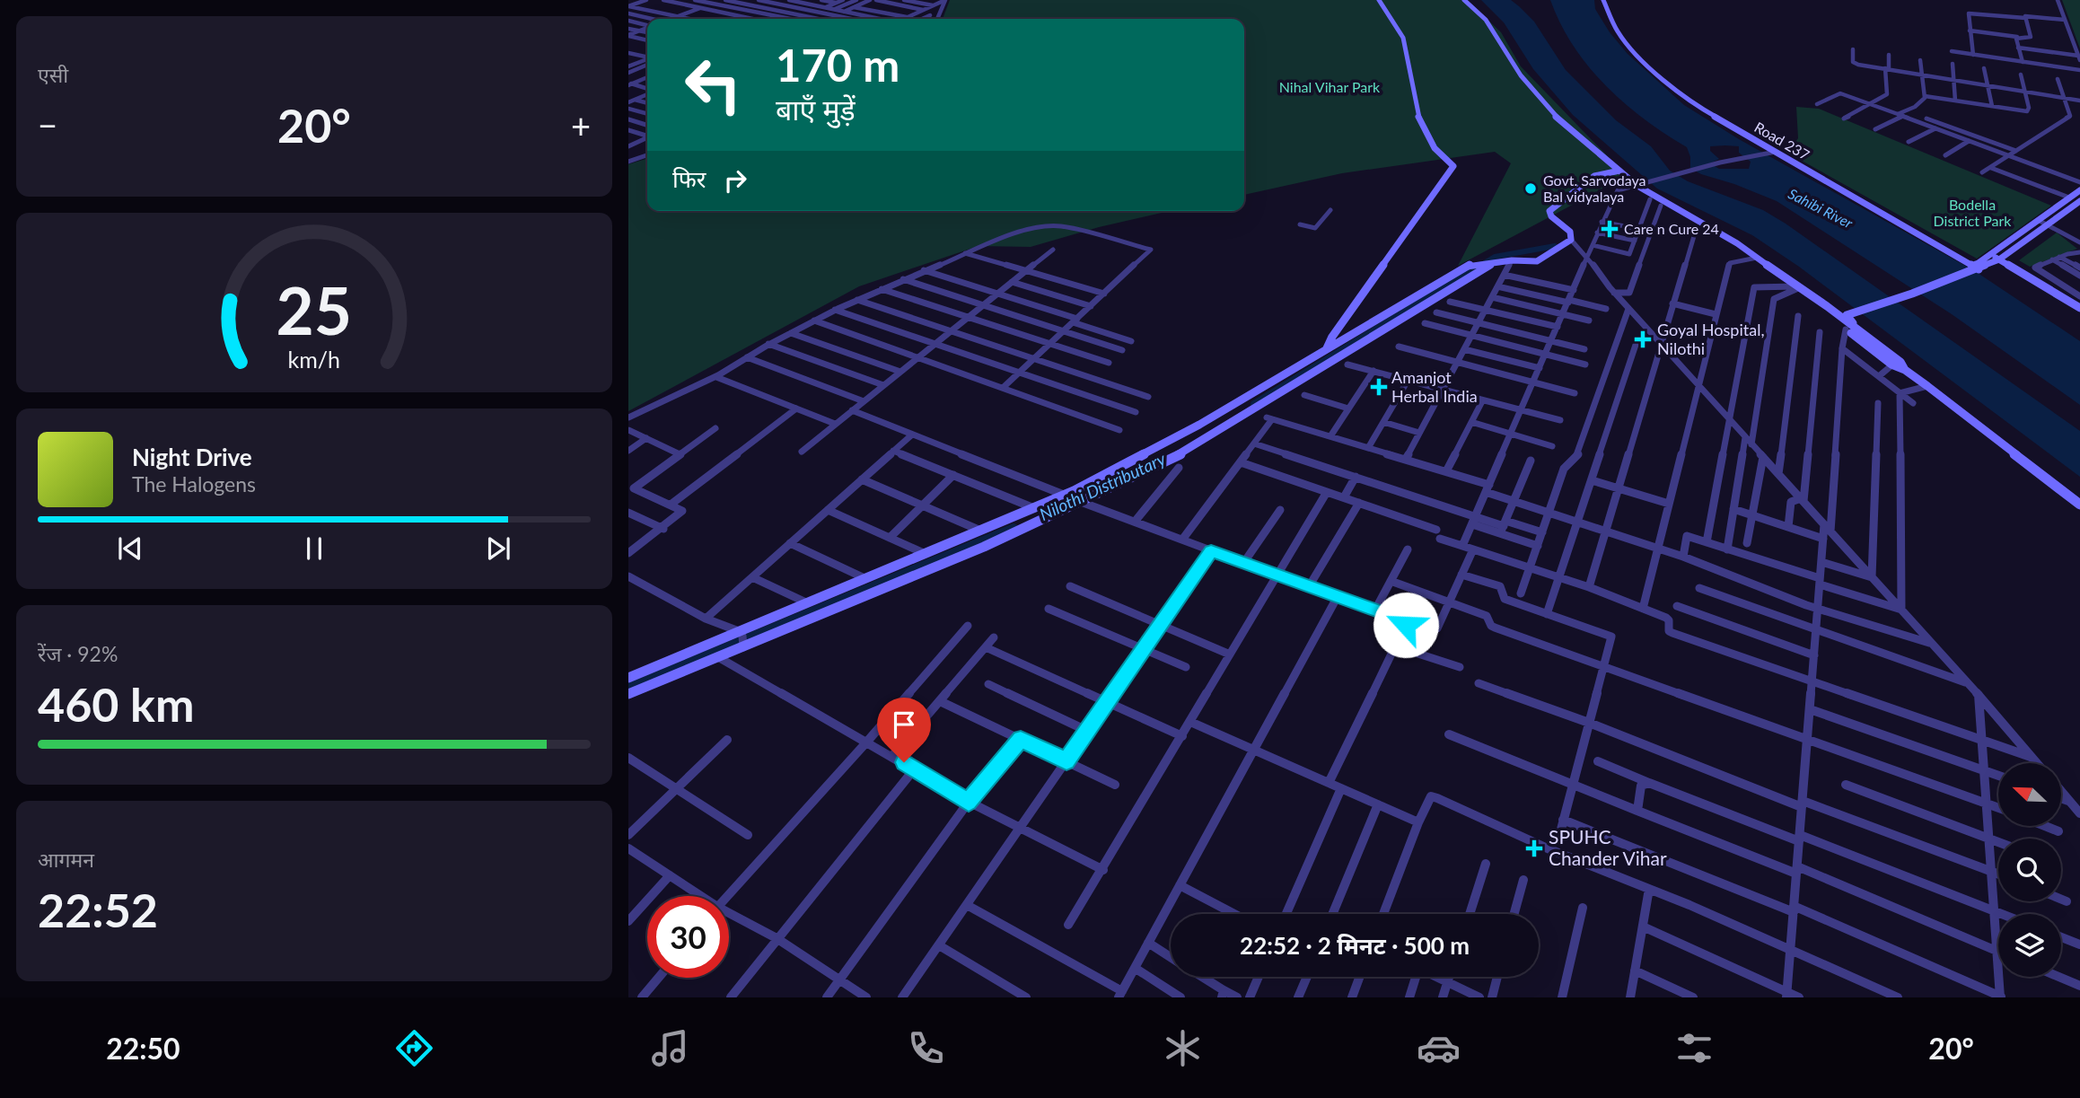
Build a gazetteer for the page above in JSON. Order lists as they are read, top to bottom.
{
  "streets": {
    "street": ["Road 237"]
  },
  "water": ["Sahibi River", "Nilothi Distributary"],
  "parks": ["Nihal Vihar Park", "Bodella District Park"],
  "places": {
    "other": ["Govt. Sarvodaya Bal vidyalaya"],
    "health": [
      "Care n Cure 24",
      "Goyal Hospital, Nilothi",
      "Amanjot Herbal India",
      "SPUHC Chander Vihar"
    ]
  },
  "north": "top left",
  "page": {
    "tile": [
      "एसी",
      ["रेंज · 92%", "460 km"],
      ["आगमन", "22:52"]
    ],
    "turn": ["170 m", "बाएँ मुड़ें"],
    "heat": ["−", "20°", "+"],
    "then": "फिर",
    "song": ["Night Drive", "The Halogens"],
    "limit": "30",
    "trip": "22:52 · 2 मिनट · 500 m",
    "tabs": ["22:50", "20°"],
    "gauge": ["25", "km/h"]
  }
}
